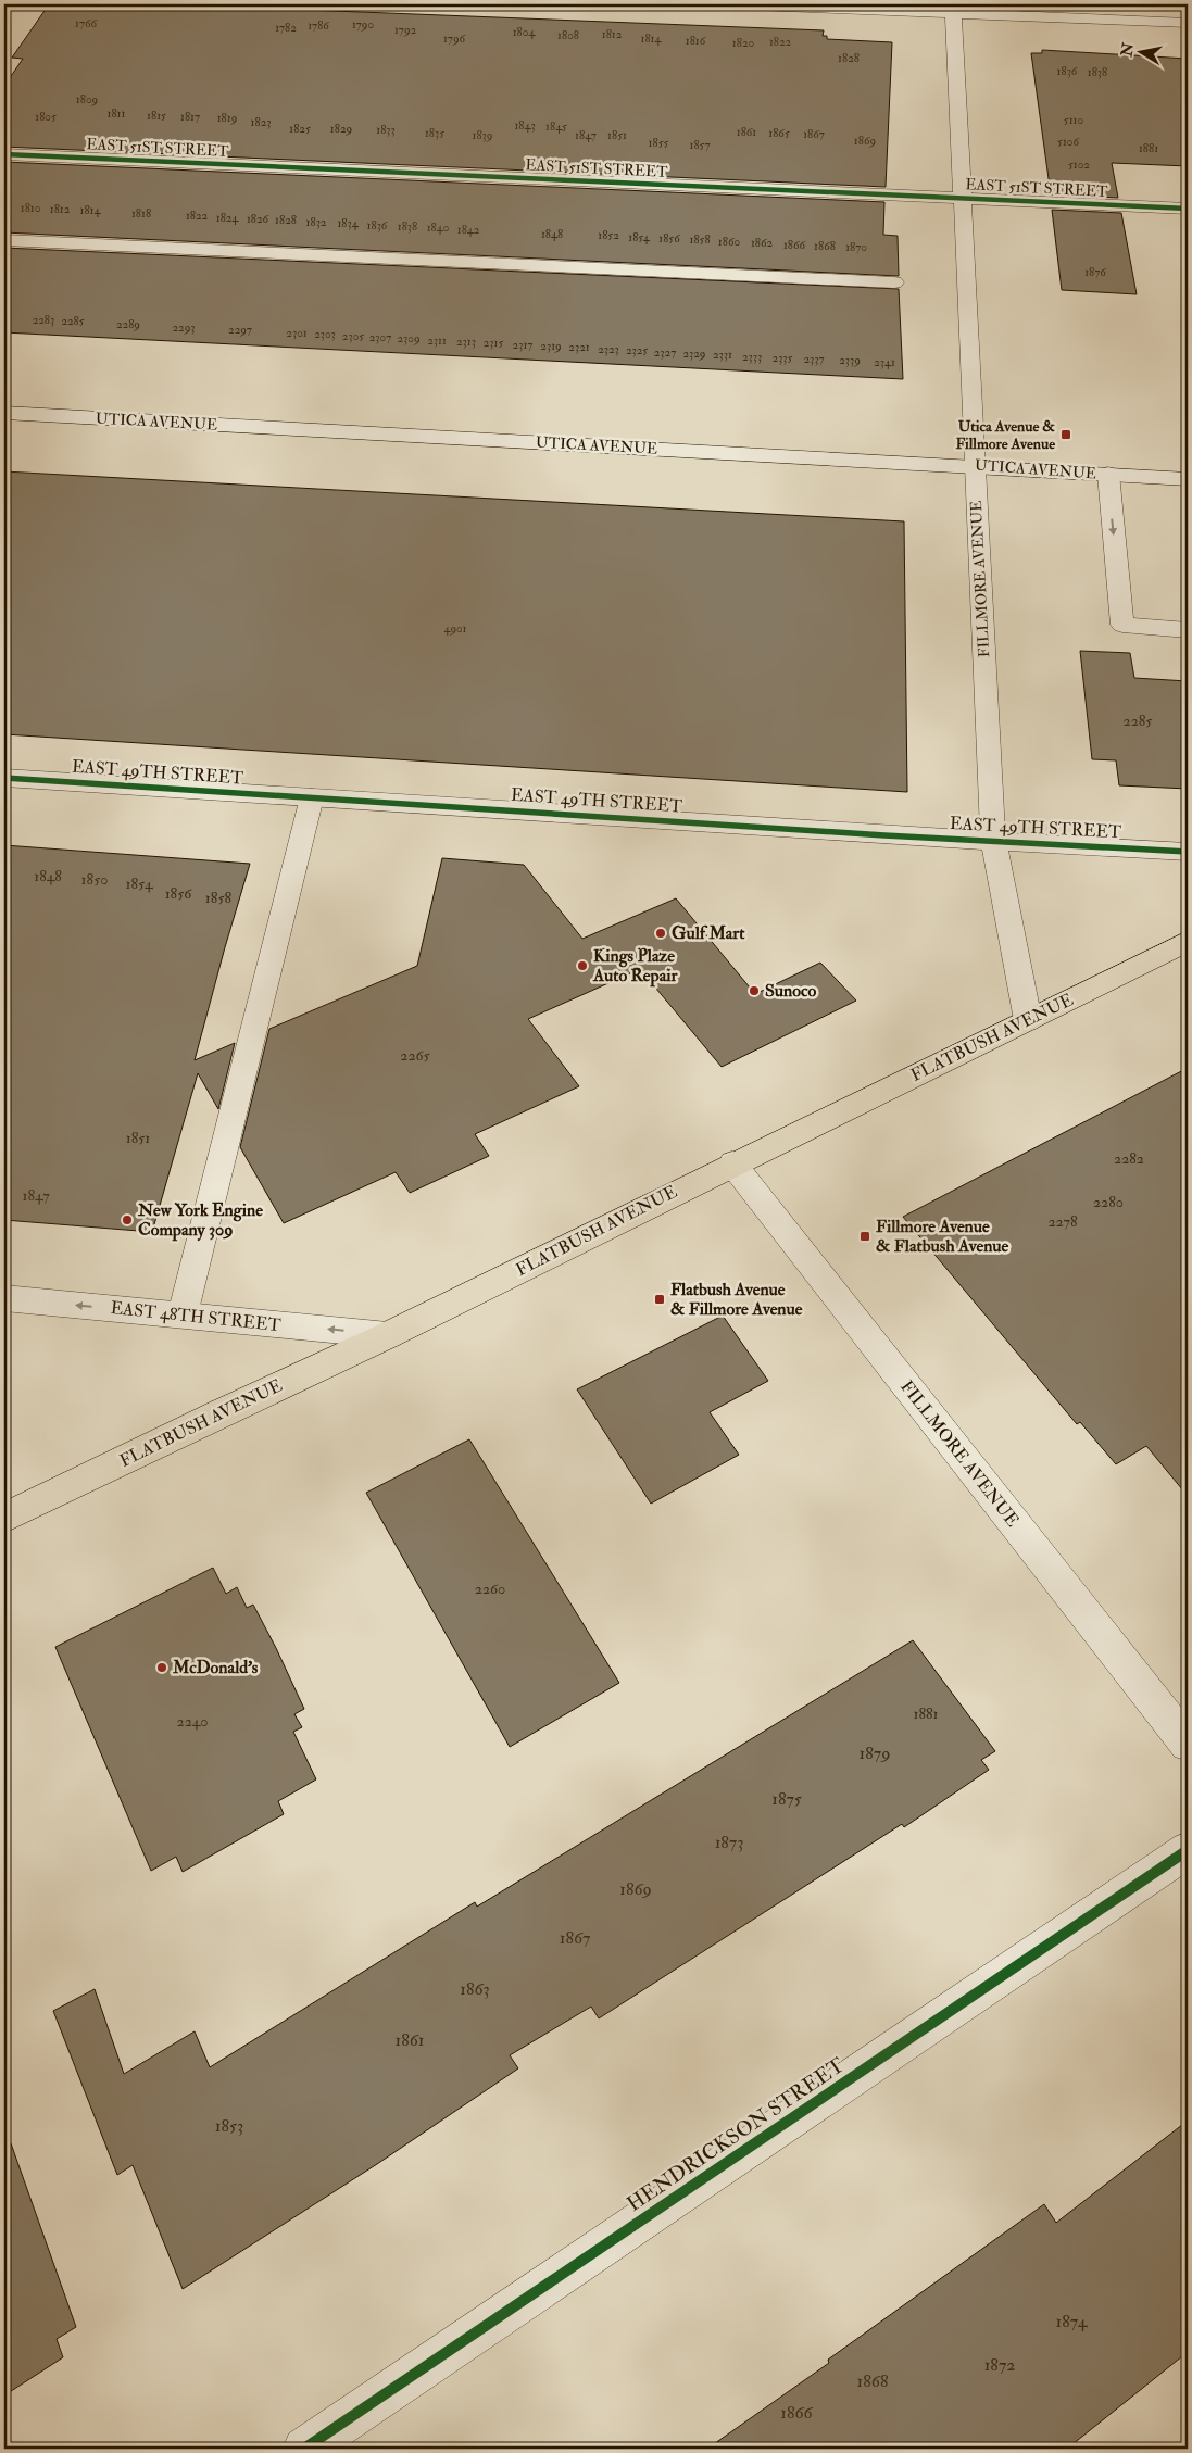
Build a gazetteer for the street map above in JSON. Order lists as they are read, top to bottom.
{
  "streets": {
    "main road": ["FLATBUSH AVENUE"],
    "street": [
      "EAST 51ST STREET",
      "UTICA AVENUE",
      "FILLMORE AVENUE",
      "EAST 49TH STREET",
      "EAST 48TH STREET",
      "HENDRICKSON STREET"
    ]
  },
  "crossings": [
    ["EAST 51ST STREET", "FILLMORE AVENUE"],
    ["UTICA AVENUE", "FILLMORE AVENUE"],
    ["FILLMORE AVENUE", "EAST 49TH STREET"],
    ["FILLMORE AVENUE", "FLATBUSH AVENUE"],
    ["FLATBUSH AVENUE", "EAST 48TH STREET"]
  ],
  "one_way": ["EAST 48TH STREET"],
  "places": {
    "transit": ["Utica Avenue & Fillmore Avenue", "Fillmore Avenue & Flatbush Avenue", "Flatbush Avenue & Fillmore Avenue"],
    "other": [
      "Gulf Mart",
      "Kings Plaze Auto Repair",
      "Sunoco",
      "New York Engine Company 309",
      "McDonald's"
    ]
  },
  "house_numbers": [
    "1766",
    "1790",
    "1786",
    "1782",
    "1792",
    "1804",
    "1812",
    "1808",
    "1796",
    "1814",
    "1816",
    "1822",
    "1820",
    "1828",
    "1836",
    "1838",
    "1809",
    "1811",
    "1815",
    "1805",
    "1817",
    "1819",
    "5110",
    "1823",
    "1843",
    "1845",
    "1825",
    "1829",
    "1833",
    "1861",
    "1835",
    "1865",
    "1867",
    "1839",
    "1847",
    "1851",
    "1869",
    "5106",
    "1855",
    "1857",
    "1881",
    "5102",
    "1810",
    "1812",
    "1814",
    "1818",
    "1822",
    "1824",
    "1826",
    "1828",
    "1832",
    "1834",
    "1836",
    "1838",
    "1840",
    "1842",
    "1848",
    "1852",
    "1854",
    "1856",
    "1858",
    "1860",
    "1862",
    "1866",
    "1868",
    "1870",
    "1876",
    "2283",
    "2285",
    "2289",
    "2293",
    "2297",
    "2301",
    "2303",
    "2305",
    "2307",
    "2309",
    "2311",
    "2313",
    "2315",
    "2317",
    "2319",
    "2321",
    "2323",
    "2325",
    "2327",
    "2329",
    "2331",
    "2333",
    "2335",
    "2337",
    "2339",
    "2341",
    "4901",
    "2285",
    "1848",
    "1850",
    "1854",
    "1856",
    "1858",
    "2265",
    "1851",
    "2282",
    "1847",
    "2280",
    "2278",
    "2260",
    "1881",
    "2240",
    "1879",
    "1875",
    "1873",
    "1869",
    "1867",
    "1863",
    "1861",
    "1853",
    "1874",
    "1872",
    "1868",
    "1866"
  ],
  "north": "left"
}
